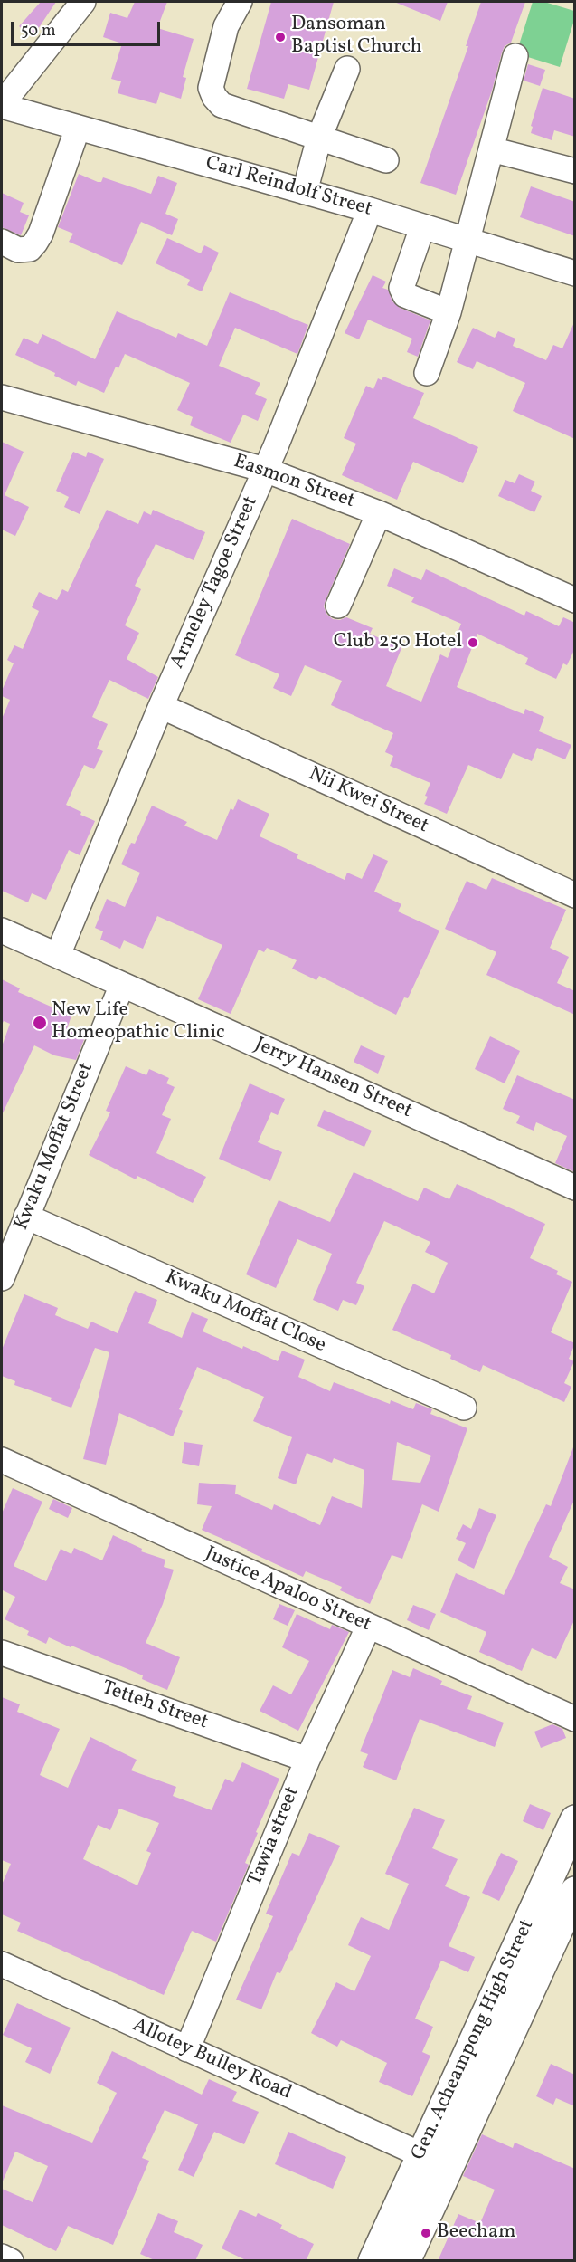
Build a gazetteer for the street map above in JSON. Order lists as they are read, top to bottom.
{
  "streets": {
    "main road": ["Gen. Acheampong High Street"],
    "street": [
      "Carl Reindolf Street",
      "Easmon Street",
      "Armeley Tagoe Street",
      "Nii Kwei Street",
      "Jerry Hansen Street",
      "Kwaku Moffat Street",
      "Kwaku Moffat Close",
      "Justice Apaloo Street",
      "Tetteh Street",
      "Tawia street",
      "Allotey Bulley Road"
    ]
  },
  "crossings": [
    ["Carl Reindolf Street", "Armeley Tagoe Street"],
    ["Easmon Street", "Armeley Tagoe Street"],
    ["Armeley Tagoe Street", "Nii Kwei Street"],
    ["Armeley Tagoe Street", "Jerry Hansen Street"],
    ["Jerry Hansen Street", "Kwaku Moffat Street"],
    ["Kwaku Moffat Street", "Kwaku Moffat Close"],
    ["Justice Apaloo Street", "Tawia street"],
    ["Tetteh Street", "Tawia street"],
    ["Tawia street", "Allotey Bulley Road"],
    ["Gen. Acheampong High Street", "Allotey Bulley Road"]
  ],
  "places": [
    "Dansoman Baptist Church",
    "Club 250 Hotel",
    "New Life Homeopathic Clinic",
    "Beecham"
  ],
  "scale_bar": "50 m"
}
